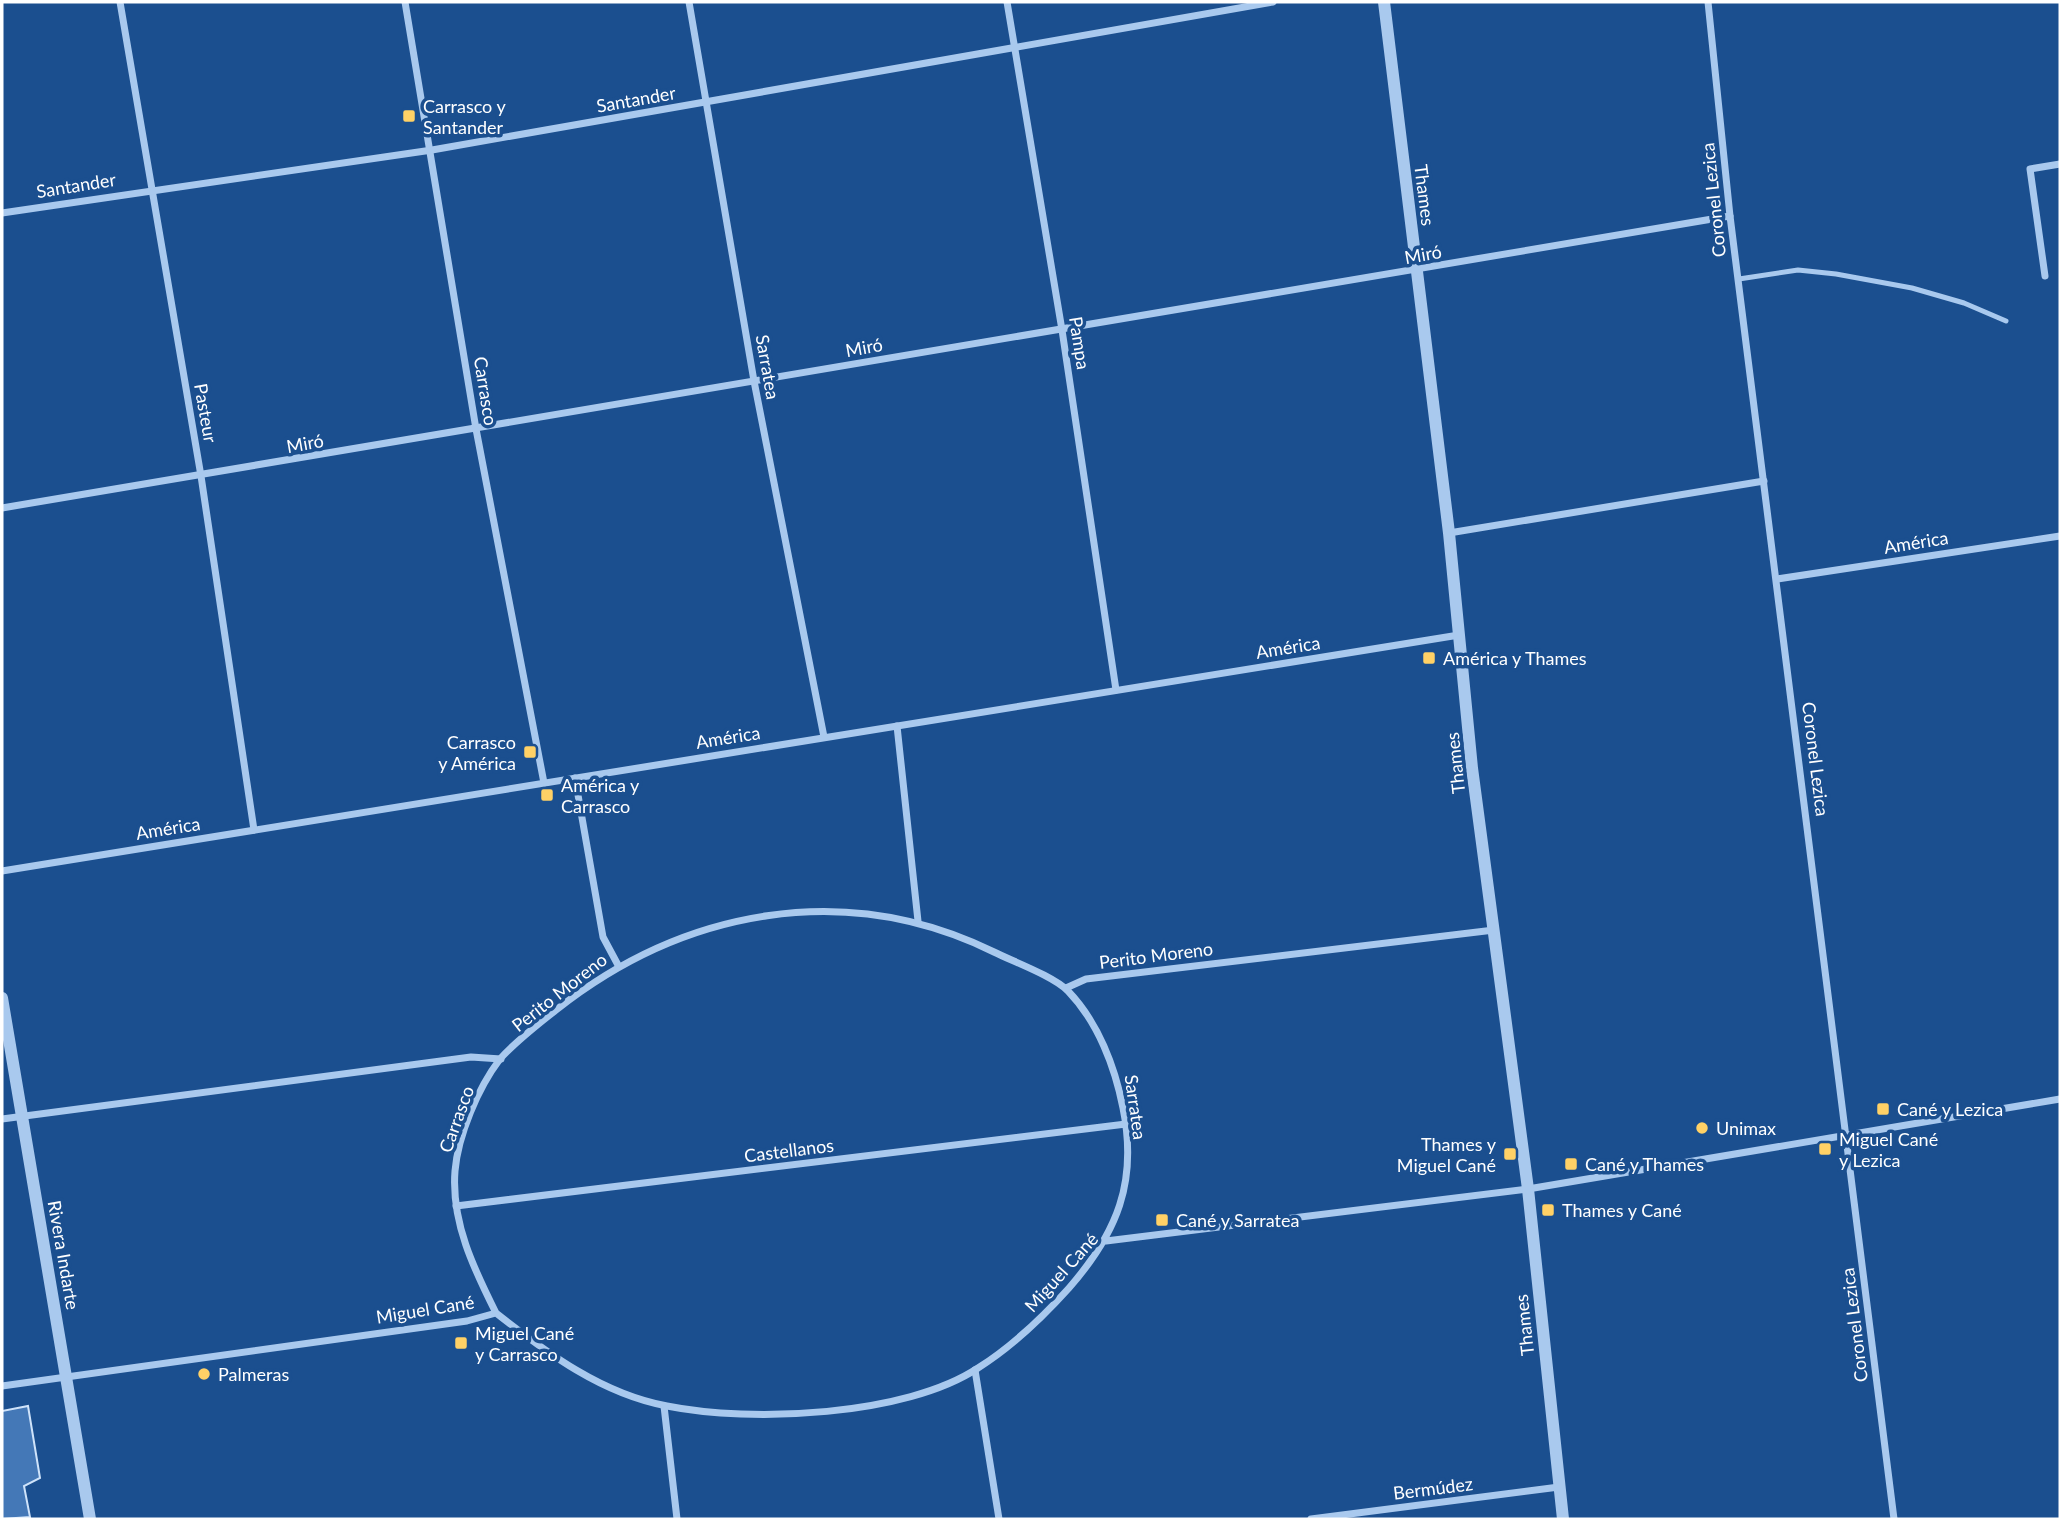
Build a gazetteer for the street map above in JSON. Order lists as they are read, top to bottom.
{
  "streets": {
    "street": [
      "Santander",
      "Thames",
      "Coronel Lezica",
      "Miró",
      "Pampa",
      "Sarratea",
      "Carrasco",
      "Pasteur",
      "América",
      "Perito Moreno",
      "Castellanos",
      "Rivera Indarte",
      "Miguel Cané",
      "Bermúdez"
    ]
  },
  "crossings": [
    ["Santander", "Pampa"],
    ["Santander", "Sarratea"],
    ["Santander", "Carrasco"],
    ["Santander", "Pasteur"],
    ["Thames", "Miró"],
    ["Thames", "América"],
    ["Thames", "Perito Moreno"],
    ["Thames", "Miguel Cané"],
    ["Thames", "Bermúdez"],
    ["Coronel Lezica", "Miró"],
    ["Coronel Lezica", "América"],
    ["Coronel Lezica", "Miguel Cané"],
    ["Miró", "Pampa"],
    ["Miró", "Sarratea"],
    ["Miró", "Carrasco"],
    ["Miró", "Pasteur"],
    ["Pampa", "América"],
    ["Sarratea", "América"],
    ["Sarratea", "Perito Moreno"],
    ["Sarratea", "Castellanos"],
    ["Sarratea", "Miguel Cané"],
    ["Carrasco", "América"],
    ["Carrasco", "Perito Moreno"],
    ["Carrasco", "Castellanos"],
    ["Carrasco", "Miguel Cané"],
    ["Pasteur", "América"],
    ["Rivera Indarte", "Miguel Cané"]
  ],
  "places": {
    "transit": [
      "Carrasco y Santander",
      "América y Thames",
      "Carrasco y América",
      "América y Carrasco",
      "Cané y Lezica",
      "Miguel Cané y Lezica",
      "Thames y Miguel Cané",
      "Cané y Thames",
      "Thames y Cané",
      "Cané y Sarratea",
      "Miguel Cané y Carrasco"
    ],
    "other": ["Unimax", "Palmeras"]
  }
}
